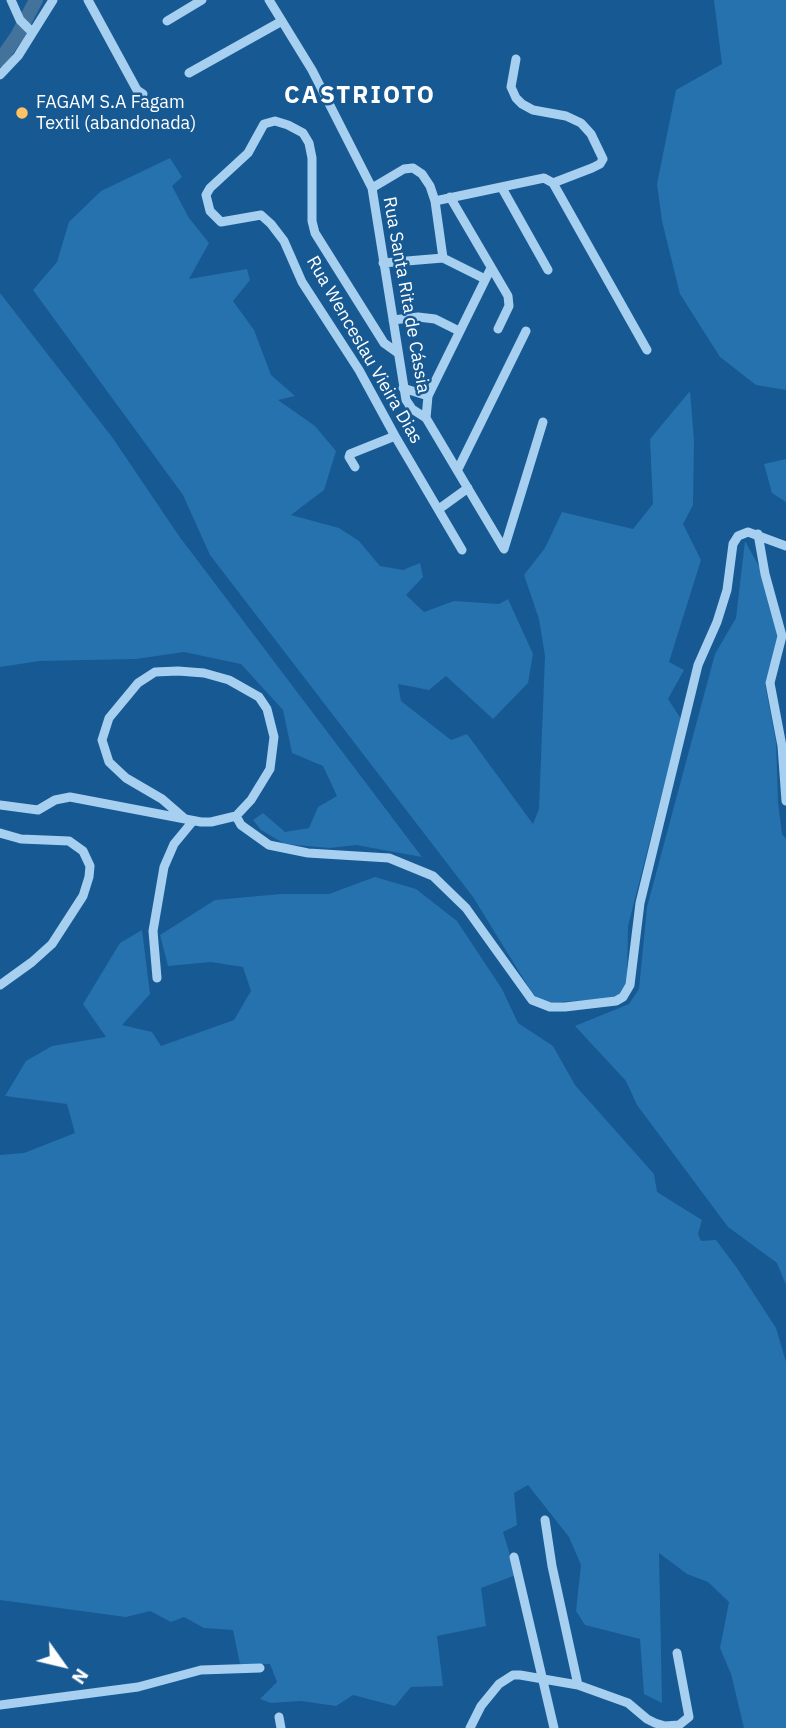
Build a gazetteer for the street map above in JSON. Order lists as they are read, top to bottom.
{
  "streets": {
    "street": ["Rua Santa Rita de Cássia", "Rua Wenceslau Vieira Dias"]
  },
  "crossings": [
    ["Rua Santa Rita de Cássia", "Rua Wenceslau Vieira Dias"]
  ],
  "districts": ["CASTRIOTO"],
  "places": ["FAGAM S.A Fagam Textil (abandonada)"],
  "north": "bottom right"
}
